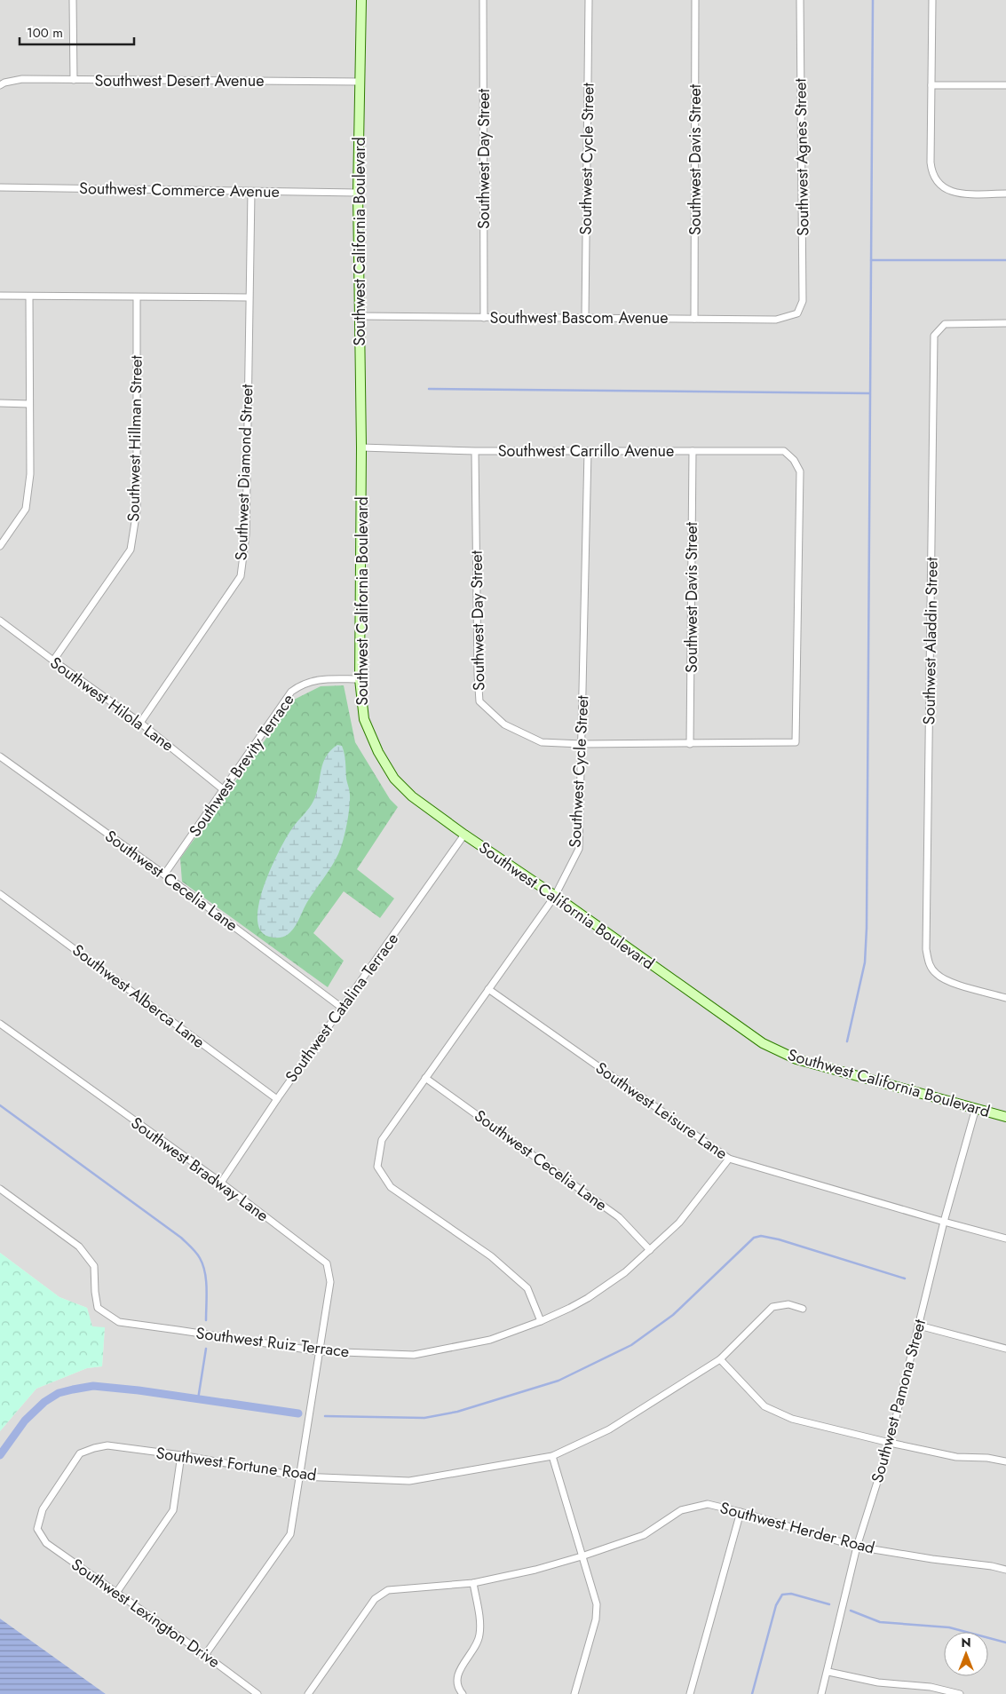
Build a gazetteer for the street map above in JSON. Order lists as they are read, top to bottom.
{
  "streets": {
    "street": [
      "Southwest Desert Avenue",
      "Southwest Agnes Street",
      "Southwest Day Street",
      "Southwest Cycle Street",
      "Southwest Davis Street",
      "Southwest Commerce Avenue",
      "Southwest California Boulevard",
      "Southwest Bascom Avenue",
      "Southwest Hillman Street",
      "Southwest Carrillo Avenue",
      "Southwest Diamond Street",
      "Southwest Aladdin Street",
      "Southwest Hilola Lane",
      "Southwest Brevity Terrace",
      "Southwest Cecelia Lane",
      "Southwest Alberca Lane",
      "Southwest Catalina Terrace",
      "Southwest Leisure Lane",
      "Southwest Bradway Lane",
      "Southwest Ruiz Terrace",
      "Southwest Pamona Street",
      "Southwest Fortune Road",
      "Southwest Herder Road",
      "Southwest Lexington Drive"
    ]
  },
  "crossings": [
    ["Southwest Desert Avenue", "Southwest California Boulevard"],
    ["Southwest Agnes Street", "Southwest Bascom Avenue"],
    ["Southwest Day Street", "Southwest Cycle Street"],
    ["Southwest Day Street", "Southwest Davis Street"],
    ["Southwest Day Street", "Southwest Bascom Avenue"],
    ["Southwest Day Street", "Southwest Carrillo Avenue"],
    ["Southwest Cycle Street", "Southwest California Boulevard"],
    ["Southwest Cycle Street", "Southwest Bascom Avenue"],
    ["Southwest Cycle Street", "Southwest Carrillo Avenue"],
    ["Southwest Cycle Street", "Southwest Cecelia Lane"],
    ["Southwest Cycle Street", "Southwest Leisure Lane"],
    ["Southwest Cycle Street", "Southwest Ruiz Terrace"],
    ["Southwest Davis Street", "Southwest Bascom Avenue"],
    ["Southwest Davis Street", "Southwest Carrillo Avenue"],
    ["Southwest Commerce Avenue", "Southwest California Boulevard"],
    ["Southwest Commerce Avenue", "Southwest Diamond Street"],
    ["Southwest California Boulevard", "Southwest Bascom Avenue"],
    ["Southwest California Boulevard", "Southwest Carrillo Avenue"],
    ["Southwest California Boulevard", "Southwest Brevity Terrace"],
    ["Southwest California Boulevard", "Southwest Catalina Terrace"],
    ["Southwest California Boulevard", "Southwest Pamona Street"],
    ["Southwest Hillman Street", "Southwest Hilola Lane"],
    ["Southwest Diamond Street", "Southwest Hilola Lane"],
    ["Southwest Hilola Lane", "Southwest Brevity Terrace"],
    ["Southwest Brevity Terrace", "Southwest Cecelia Lane"],
    ["Southwest Cecelia Lane", "Southwest Catalina Terrace"],
    ["Southwest Cecelia Lane", "Southwest Ruiz Terrace"],
    ["Southwest Alberca Lane", "Southwest Catalina Terrace"],
    ["Southwest Catalina Terrace", "Southwest Bradway Lane"],
    ["Southwest Leisure Lane", "Southwest Ruiz Terrace"],
    ["Southwest Leisure Lane", "Southwest Pamona Street"],
    ["Southwest Bradway Lane", "Southwest Ruiz Terrace"],
    ["Southwest Bradway Lane", "Southwest Fortune Road"],
    ["Southwest Bradway Lane", "Southwest Lexington Drive"],
    ["Southwest Pamona Street", "Southwest Herder Road"],
    ["Southwest Fortune Road", "Southwest Lexington Drive"]
  ],
  "scale_bar": "100 m",
  "north": "top"
}
